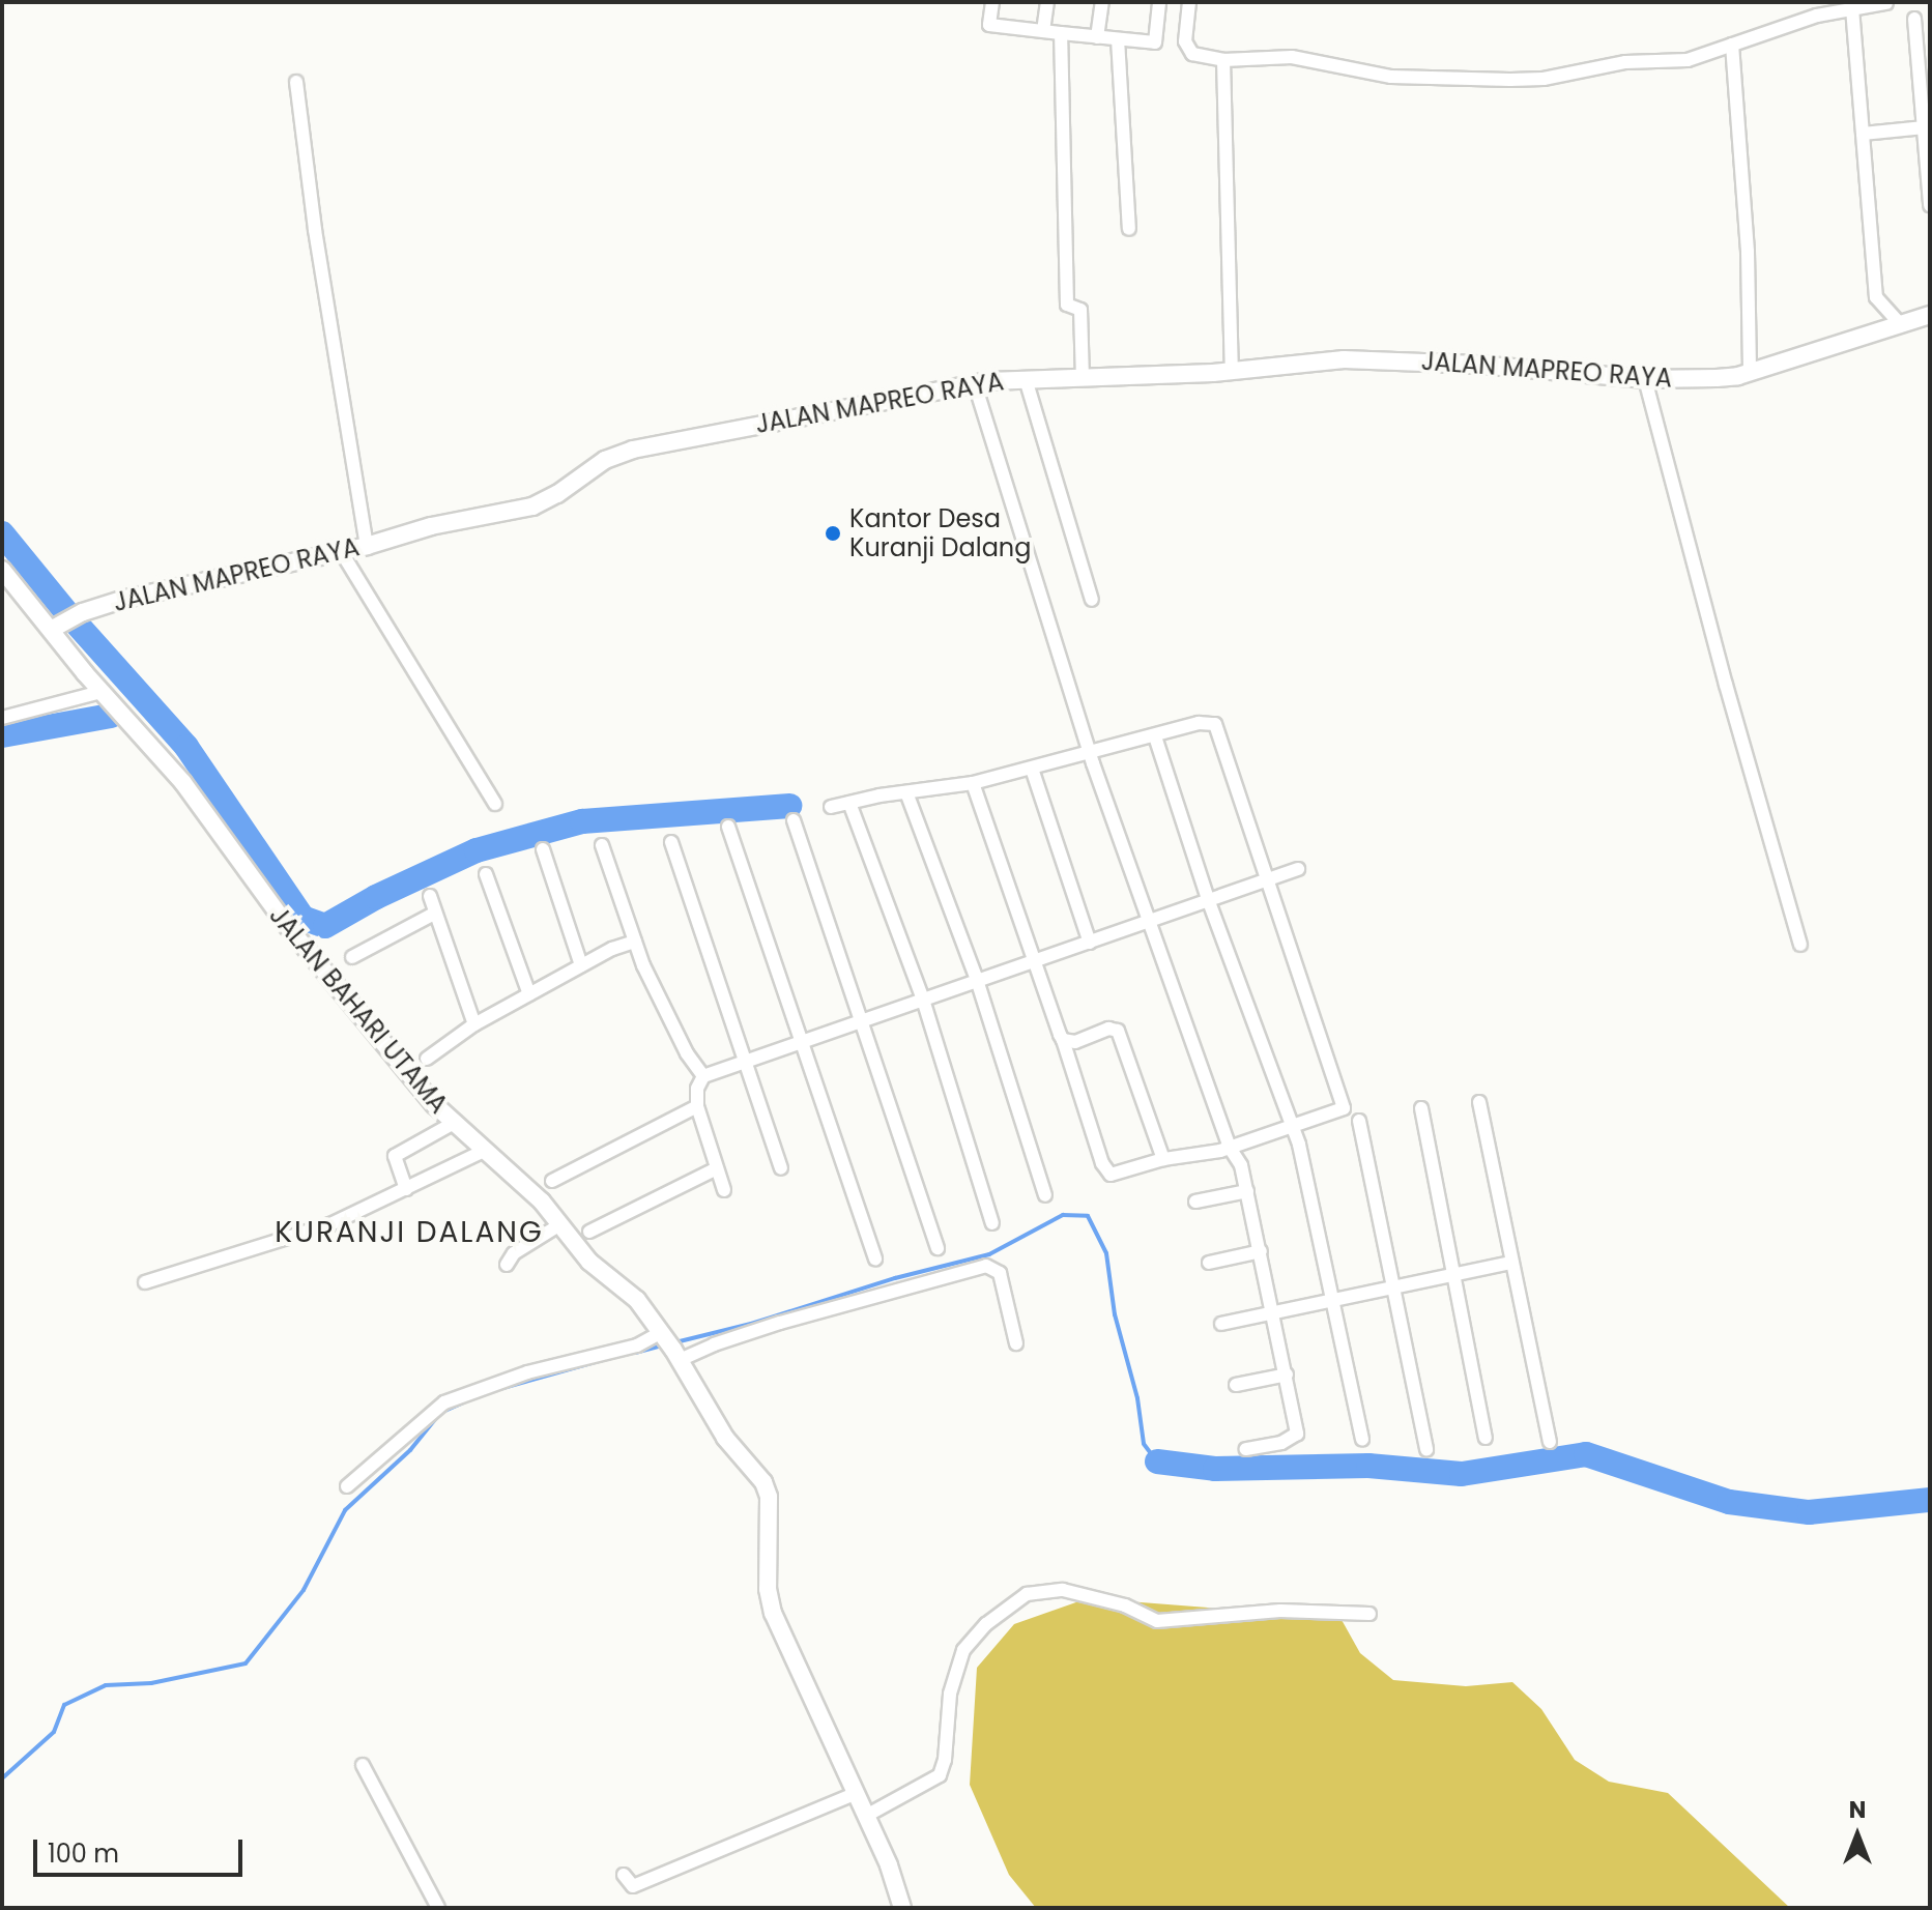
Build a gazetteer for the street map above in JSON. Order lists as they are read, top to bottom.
{
  "streets": {
    "street": ["JALAN MAPREO RAYA", "JALAN BAHARI UTAMA"]
  },
  "crossings": [
    ["JALAN MAPREO RAYA", "JALAN BAHARI UTAMA"]
  ],
  "districts": ["KURANJI DALANG"],
  "places": ["Kantor Desa Kuranji Dalang"],
  "scale_bar": "100 m",
  "north": "top"
}
